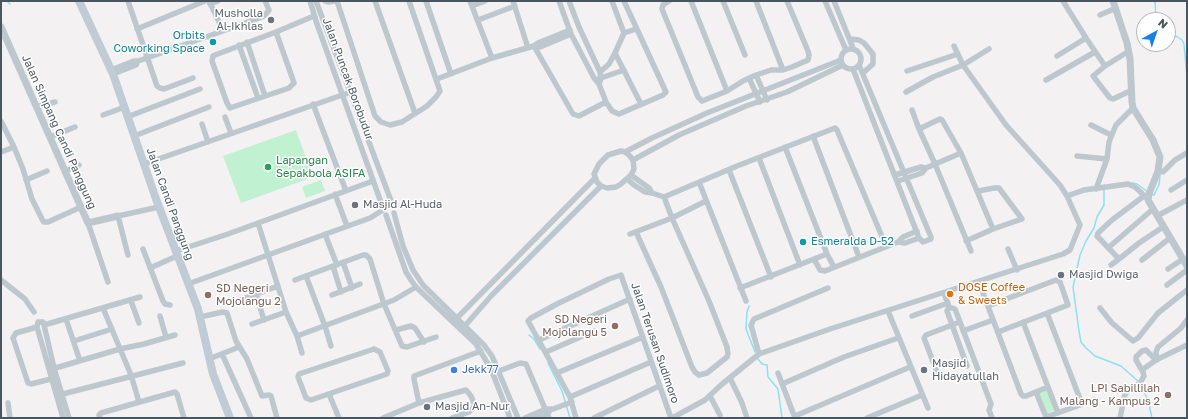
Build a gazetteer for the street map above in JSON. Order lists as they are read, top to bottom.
{
  "streets": {
    "main road": ["Jalan Candi Panggung"],
    "street": ["Jalan Puncak Borobudur", "Jalan Simpang Candi Panggung", "Jalan Terusan Sudimoro"]
  },
  "crossings": [
    ["Jalan Simpang Candi Panggung", "Jalan Candi Panggung"]
  ],
  "places": [
    "Musholla Al-Ikhlas",
    "Orbits Coworking Space",
    "Lapangan Sepakbola ASIFA",
    "Masjid Al-Huda",
    "Esmeralda D-52",
    "Masjid Dwiga",
    "DOSE Coffee & Sweets",
    "SD Negeri Mojolangu 2",
    "SD Negeri Mojolangu 5",
    "Jekk77",
    "Masjid Hidayatullah",
    "LPI Sabillilah Malang - Kampus 2",
    "Masjid An-Nur"
  ],
  "north": "top right"
}
